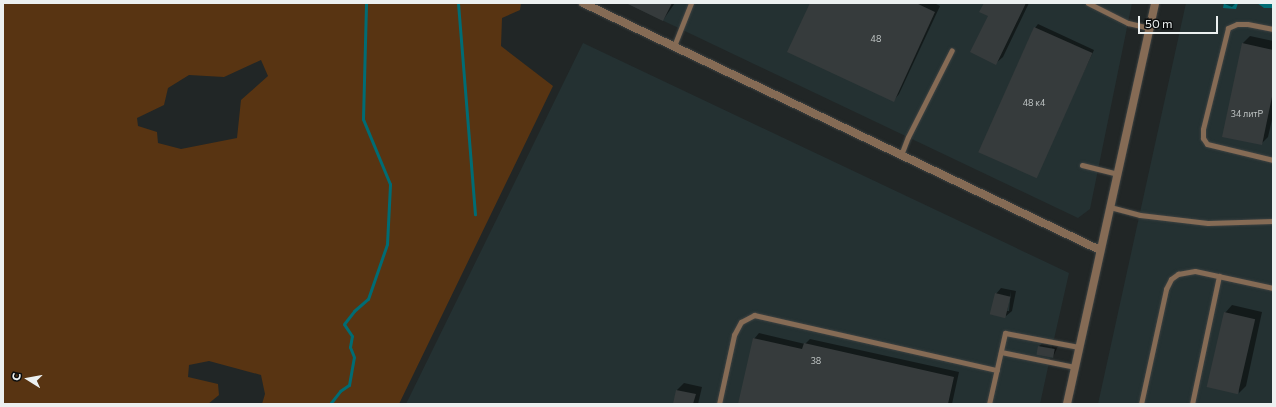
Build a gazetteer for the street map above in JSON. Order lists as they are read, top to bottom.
{
  "house_numbers": [
    "48",
    "48 к4",
    "34 литР",
    "38"
  ],
  "scale_bar": "50 m",
  "north": "left"
}
